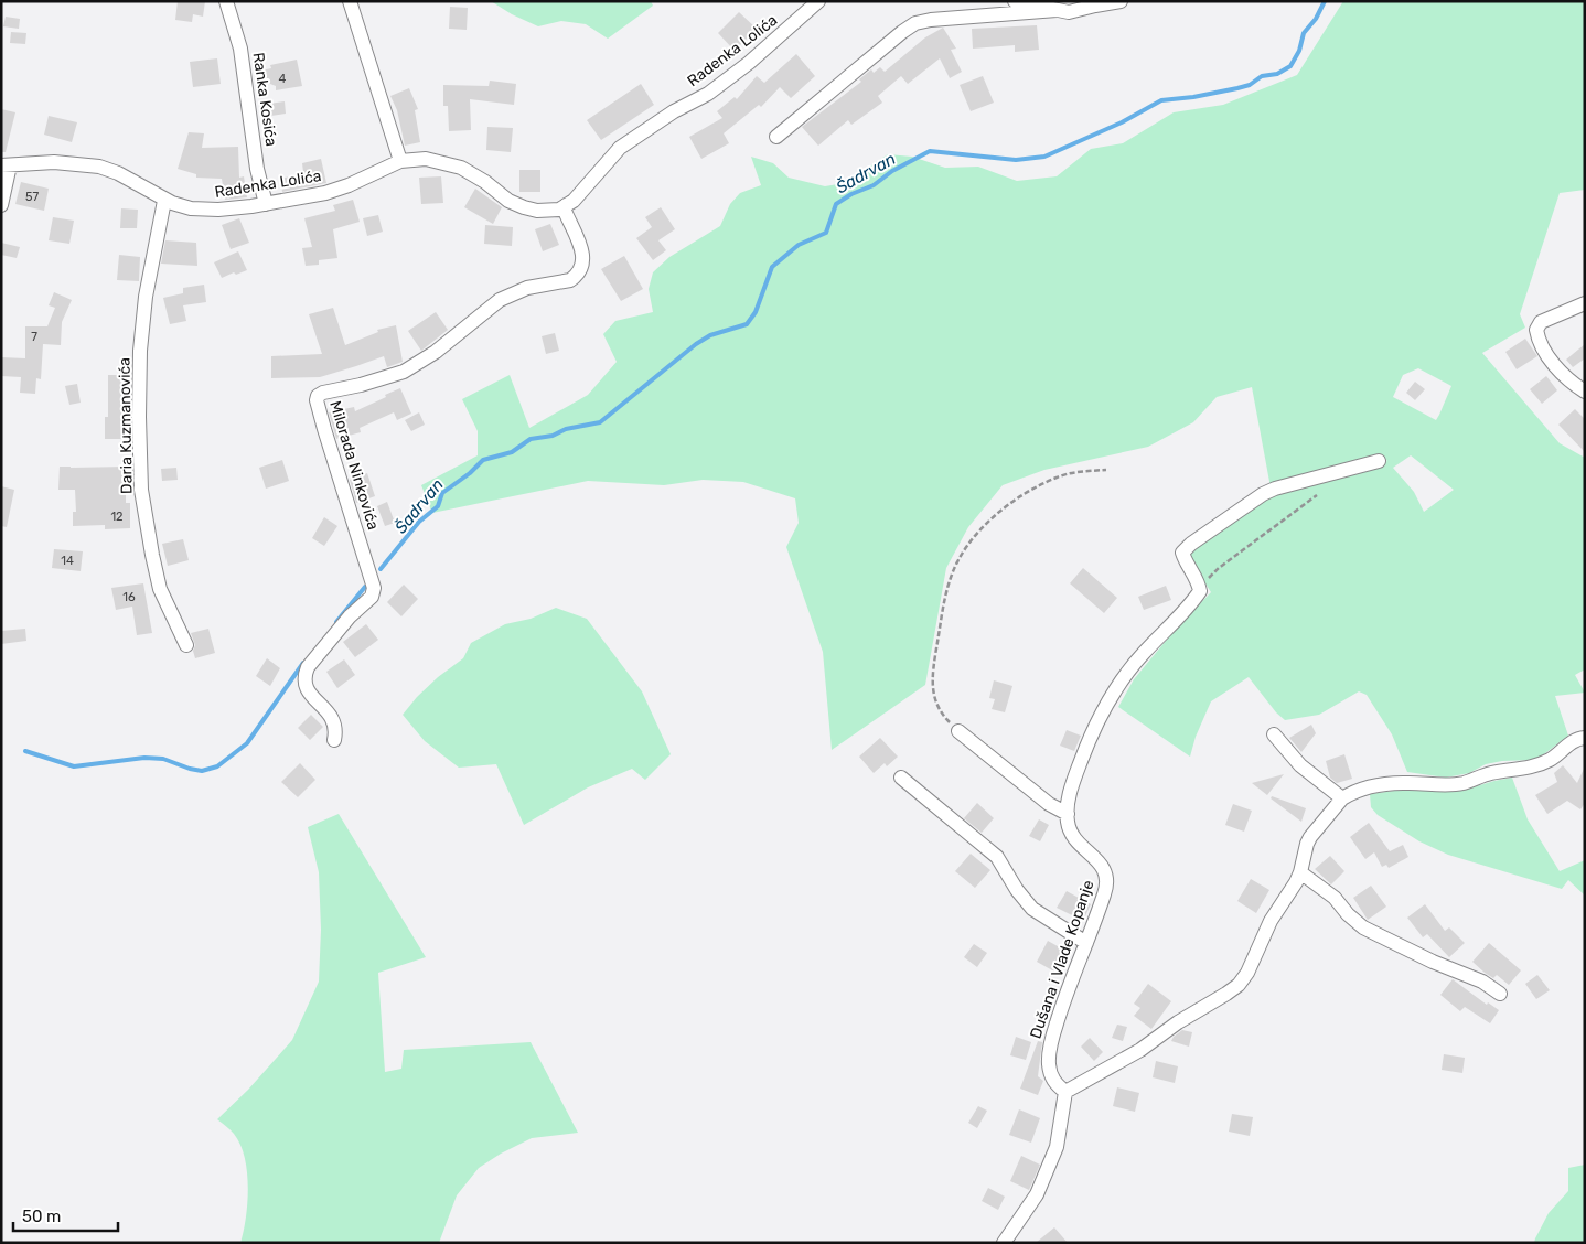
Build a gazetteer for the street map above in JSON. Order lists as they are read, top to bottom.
{
  "streets": {
    "street": [
      "Radenka Lolića",
      "Ranka Kosića",
      "Daria Kuzmanovića",
      "Milorada Ninkovića",
      "Dušana i Vlade Kopanje"
    ]
  },
  "crossings": [
    ["Radenka Lolića", "Ranka Kosića"],
    ["Radenka Lolića", "Daria Kuzmanovića"],
    ["Radenka Lolića", "Milorada Ninkovića"]
  ],
  "water": ["Šadrvan"],
  "house_numbers": [
    "4",
    "57",
    "7",
    "12",
    "14",
    "16"
  ],
  "scale_bar": "50 m"
}
